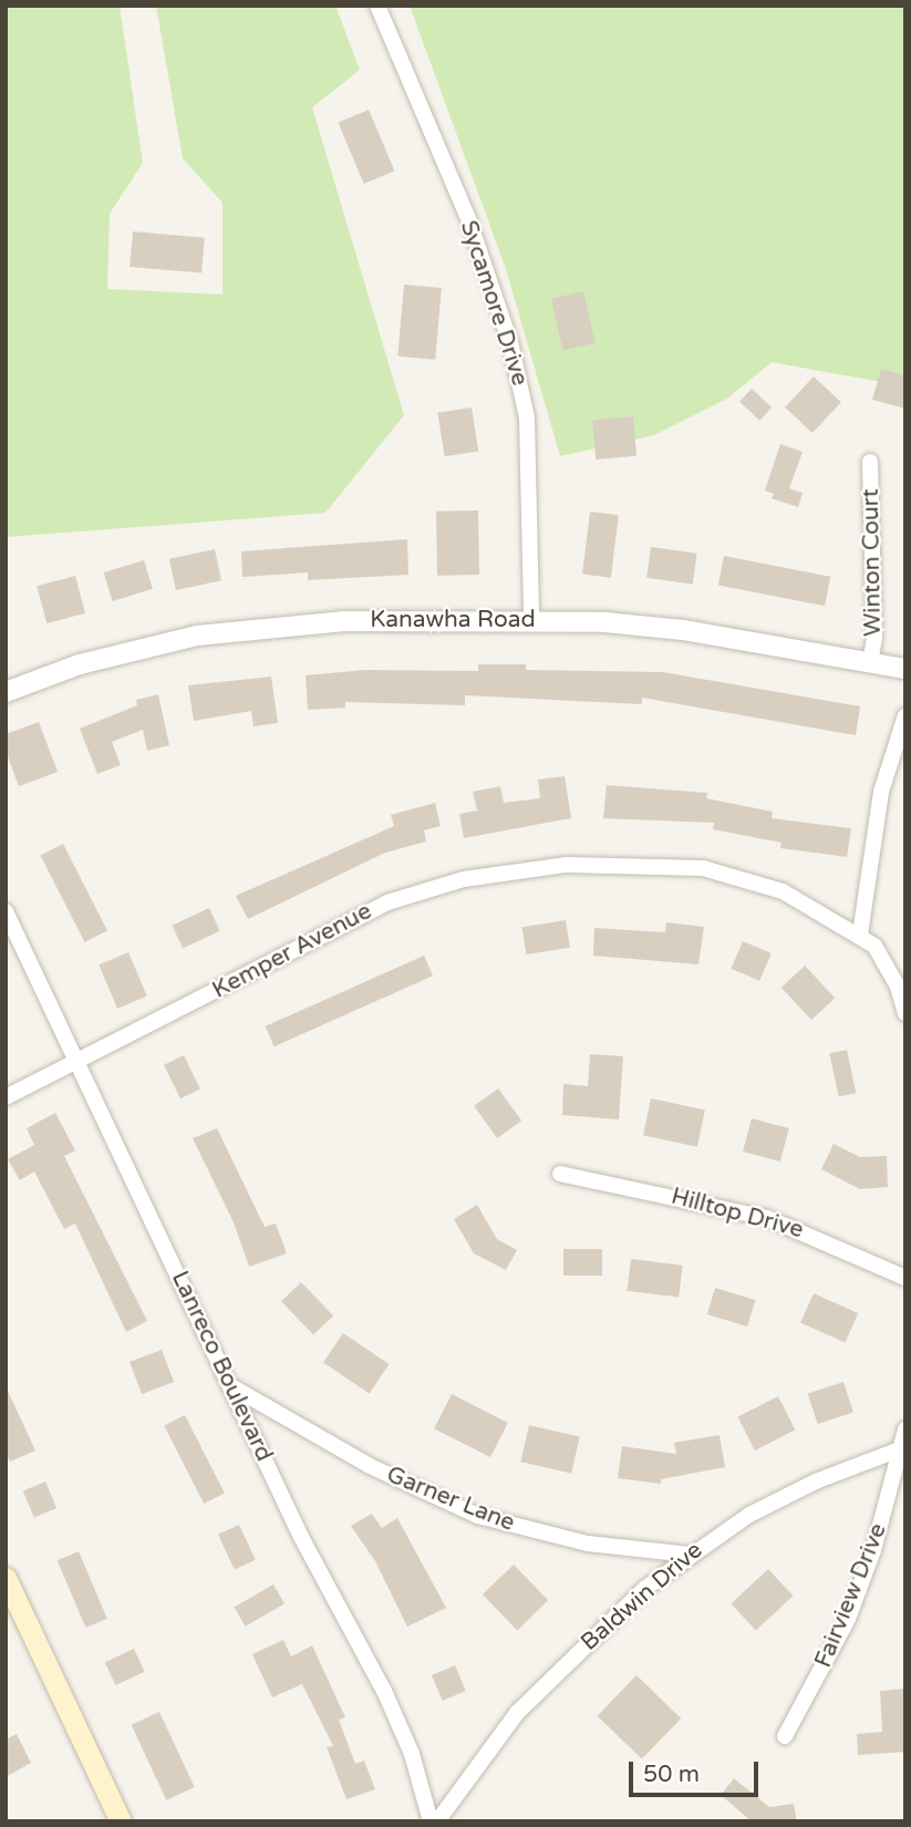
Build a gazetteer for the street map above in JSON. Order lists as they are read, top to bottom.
{
  "streets": {
    "street": [
      "Sycamore Drive",
      "Winton Court",
      "Kanawha Road",
      "Kemper Avenue",
      "Hilltop Drive",
      "Lanreco Boulevard",
      "Garner Lane",
      "Fairview Drive",
      "Baldwin Drive"
    ]
  },
  "crossings": [
    ["Sycamore Drive", "Kanawha Road"],
    ["Winton Court", "Kanawha Road"],
    ["Kemper Avenue", "Lanreco Boulevard"],
    ["Lanreco Boulevard", "Garner Lane"],
    ["Garner Lane", "Baldwin Drive"],
    ["Fairview Drive", "Baldwin Drive"]
  ],
  "scale_bar": "50 m"
}
